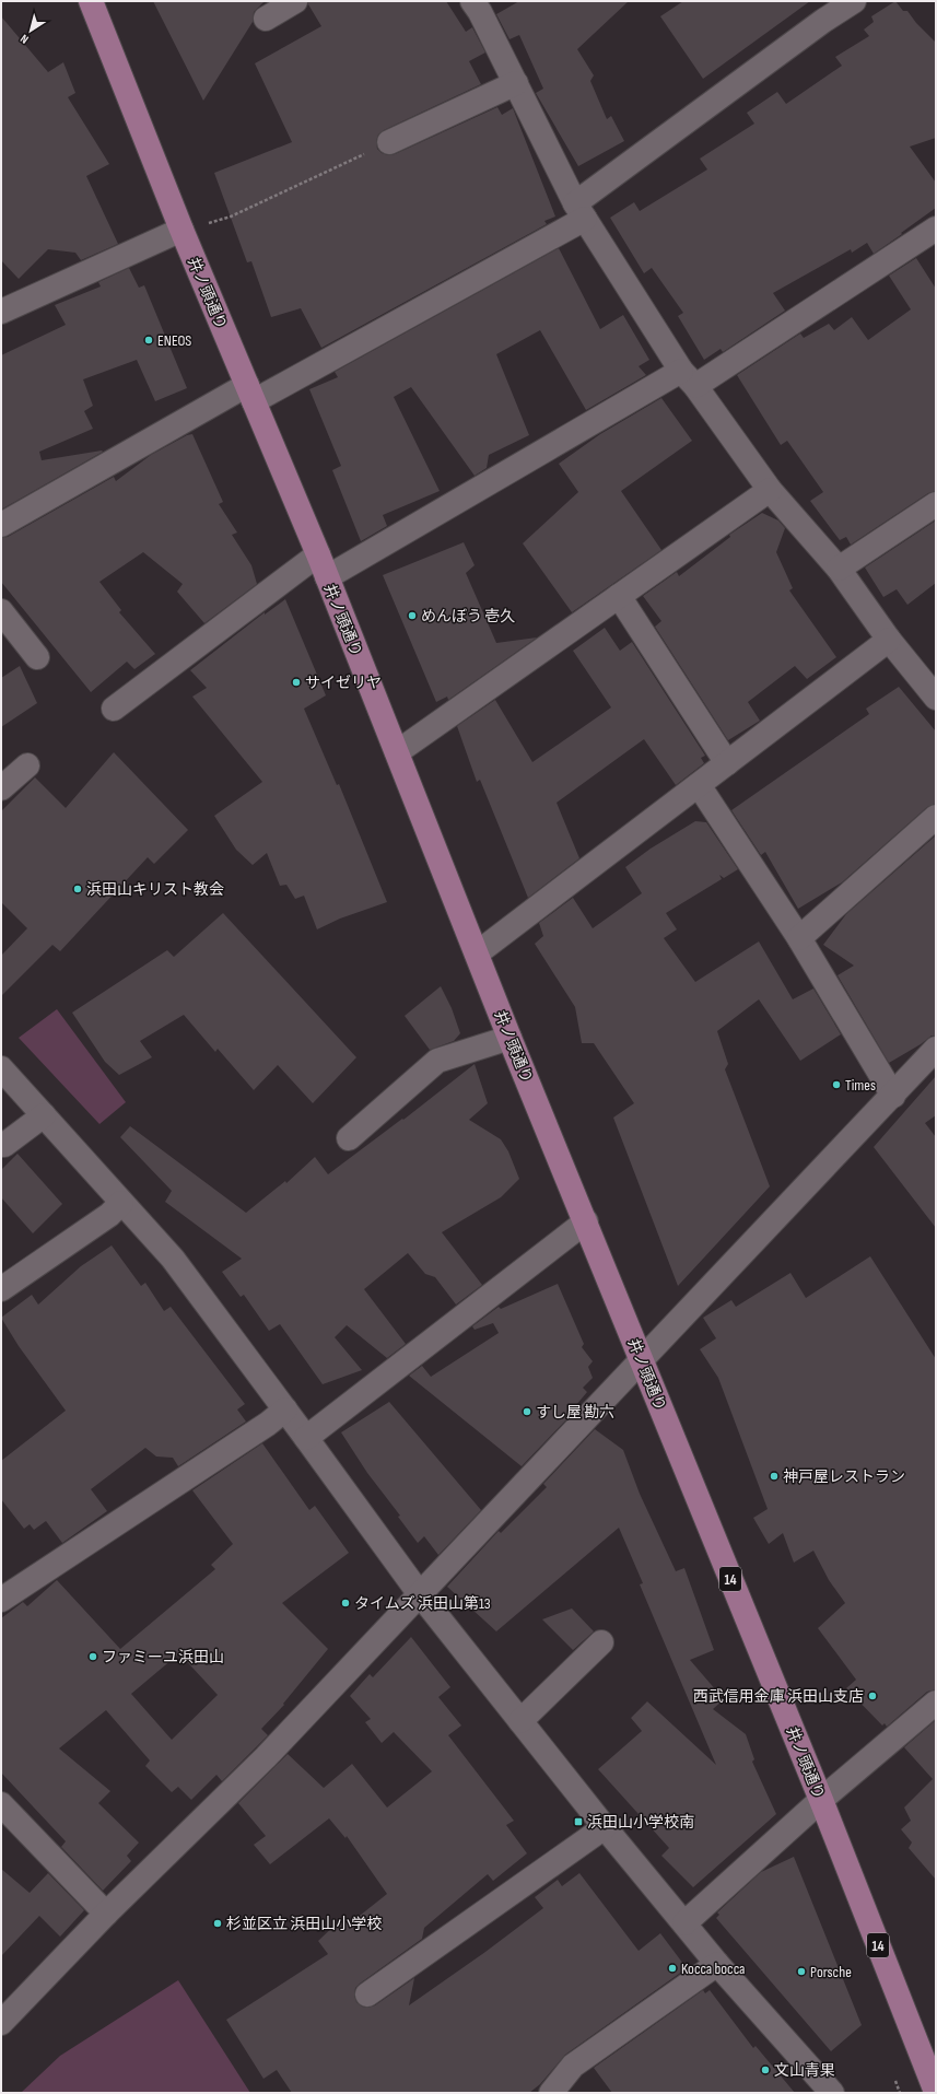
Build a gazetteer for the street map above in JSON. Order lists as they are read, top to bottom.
{
  "streets": {
    "main road": ["井ノ頭通り", "14"]
  },
  "places": {
    "other": [
      "ENEOS",
      "めんぼう 壱久",
      "サイゼリヤ",
      "浜田山キリスト教会",
      "Times",
      "すし屋 勘六",
      "神戸屋レストラン",
      "タイムズ 浜田山第13",
      "ファミーユ浜田山",
      "西武信用金庫 浜田山支店",
      "杉並区立 浜田山小学校",
      "Kocca bocca",
      "Porsche",
      "文山青果"
    ],
    "transit": ["浜田山小学校南"]
  },
  "north": "bottom left"
}
